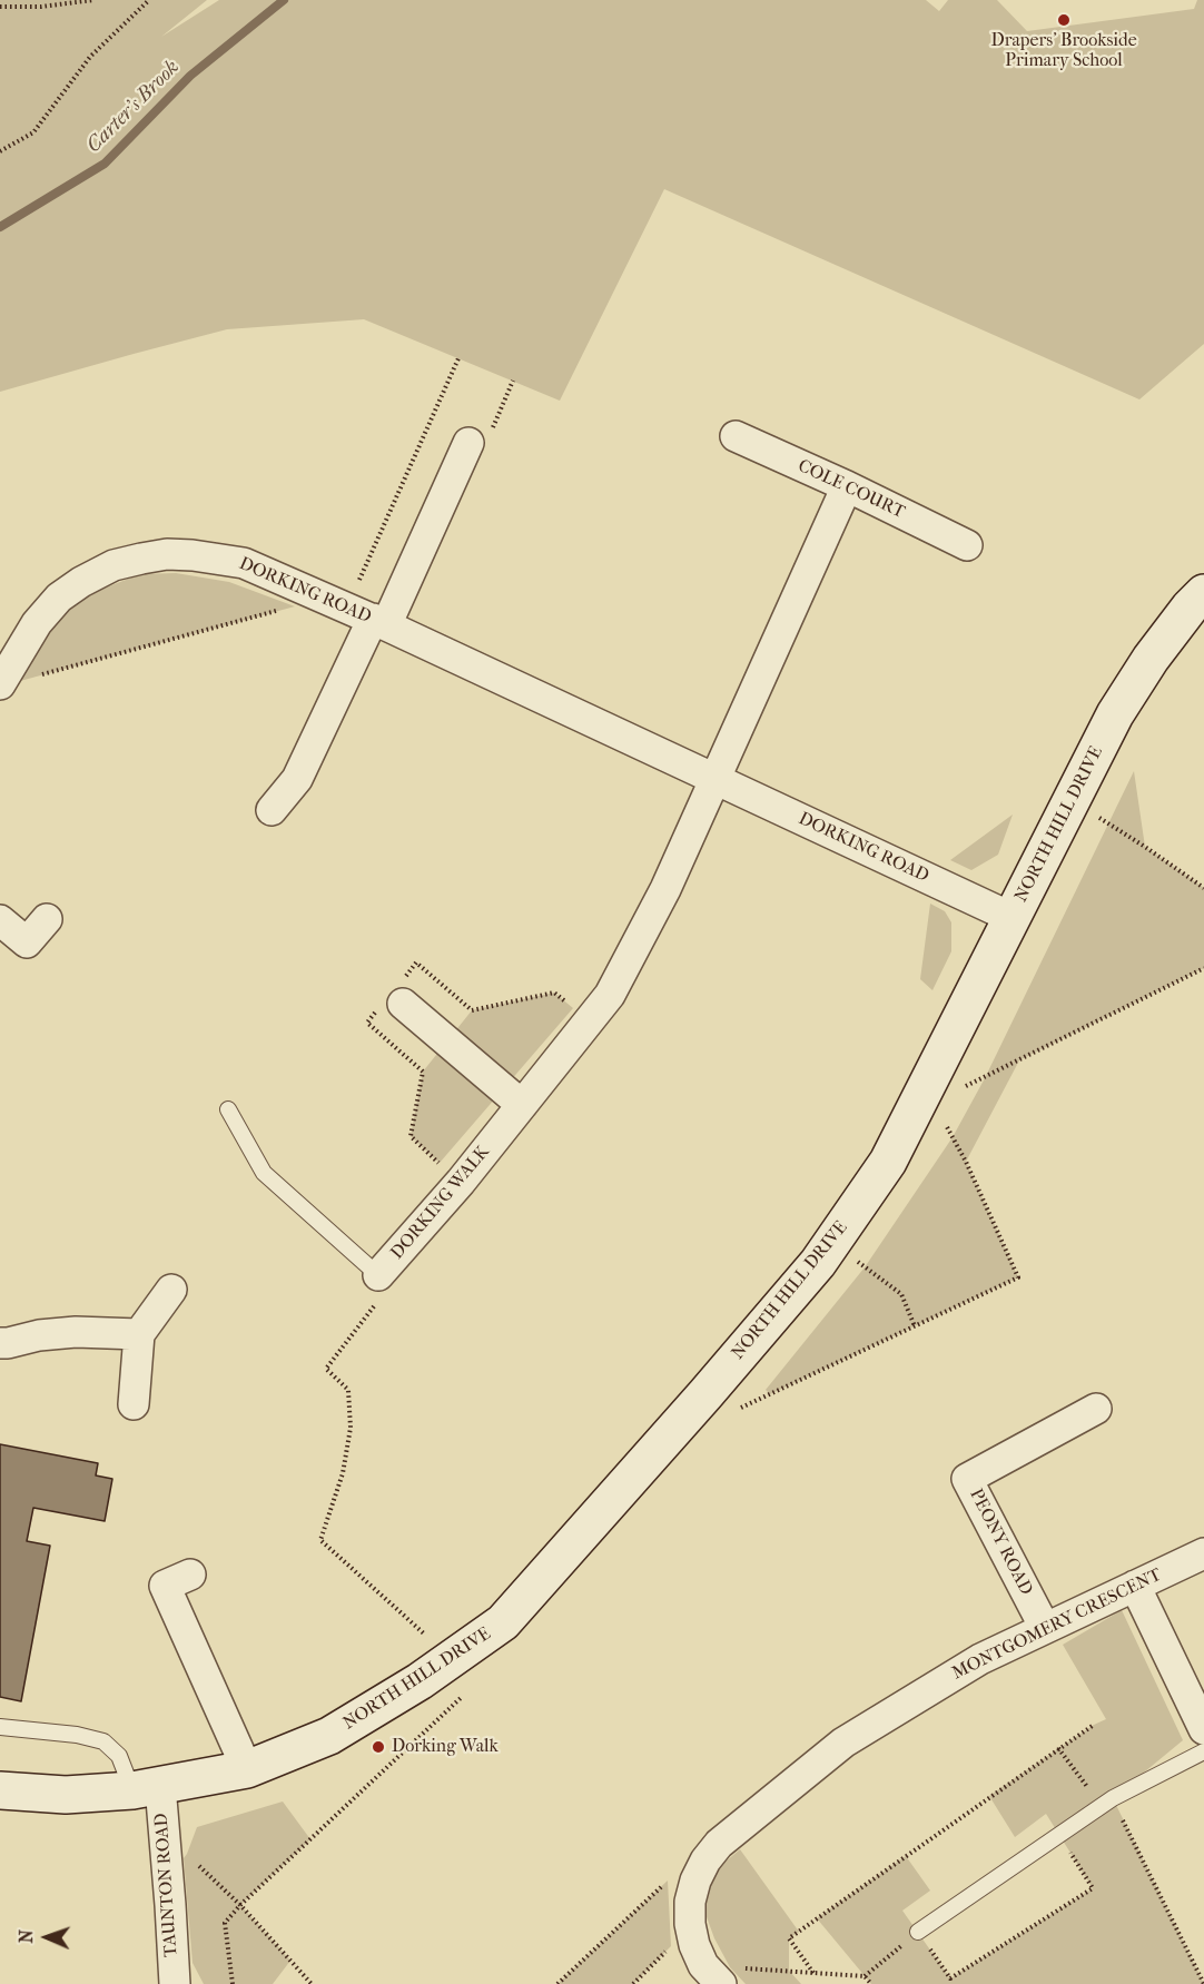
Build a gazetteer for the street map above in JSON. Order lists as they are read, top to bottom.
{
  "streets": {
    "street": [
      "COLE COURT",
      "DORKING ROAD",
      "NORTH HILL DRIVE",
      "DORKING WALK",
      "PEONY ROAD",
      "MONTGOMERY CRESCENT",
      "TAUNTON ROAD"
    ]
  },
  "crossings": [
    ["DORKING ROAD", "NORTH HILL DRIVE"],
    ["DORKING ROAD", "DORKING WALK"],
    ["NORTH HILL DRIVE", "DORKING WALK"],
    ["NORTH HILL DRIVE", "TAUNTON ROAD"],
    ["PEONY ROAD", "MONTGOMERY CRESCENT"]
  ],
  "water": ["Carter's Brook"],
  "places": ["Drapers' Brookside Primary School", "Dorking Walk"],
  "north": "left"
}
